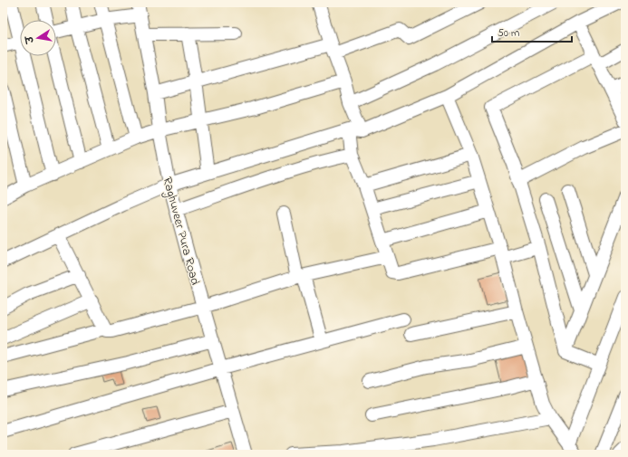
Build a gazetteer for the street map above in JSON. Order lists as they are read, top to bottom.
{
  "streets": {
    "street": ["Raghuveer Pura Road"]
  },
  "scale_bar": "50 m",
  "north": "left"
}
